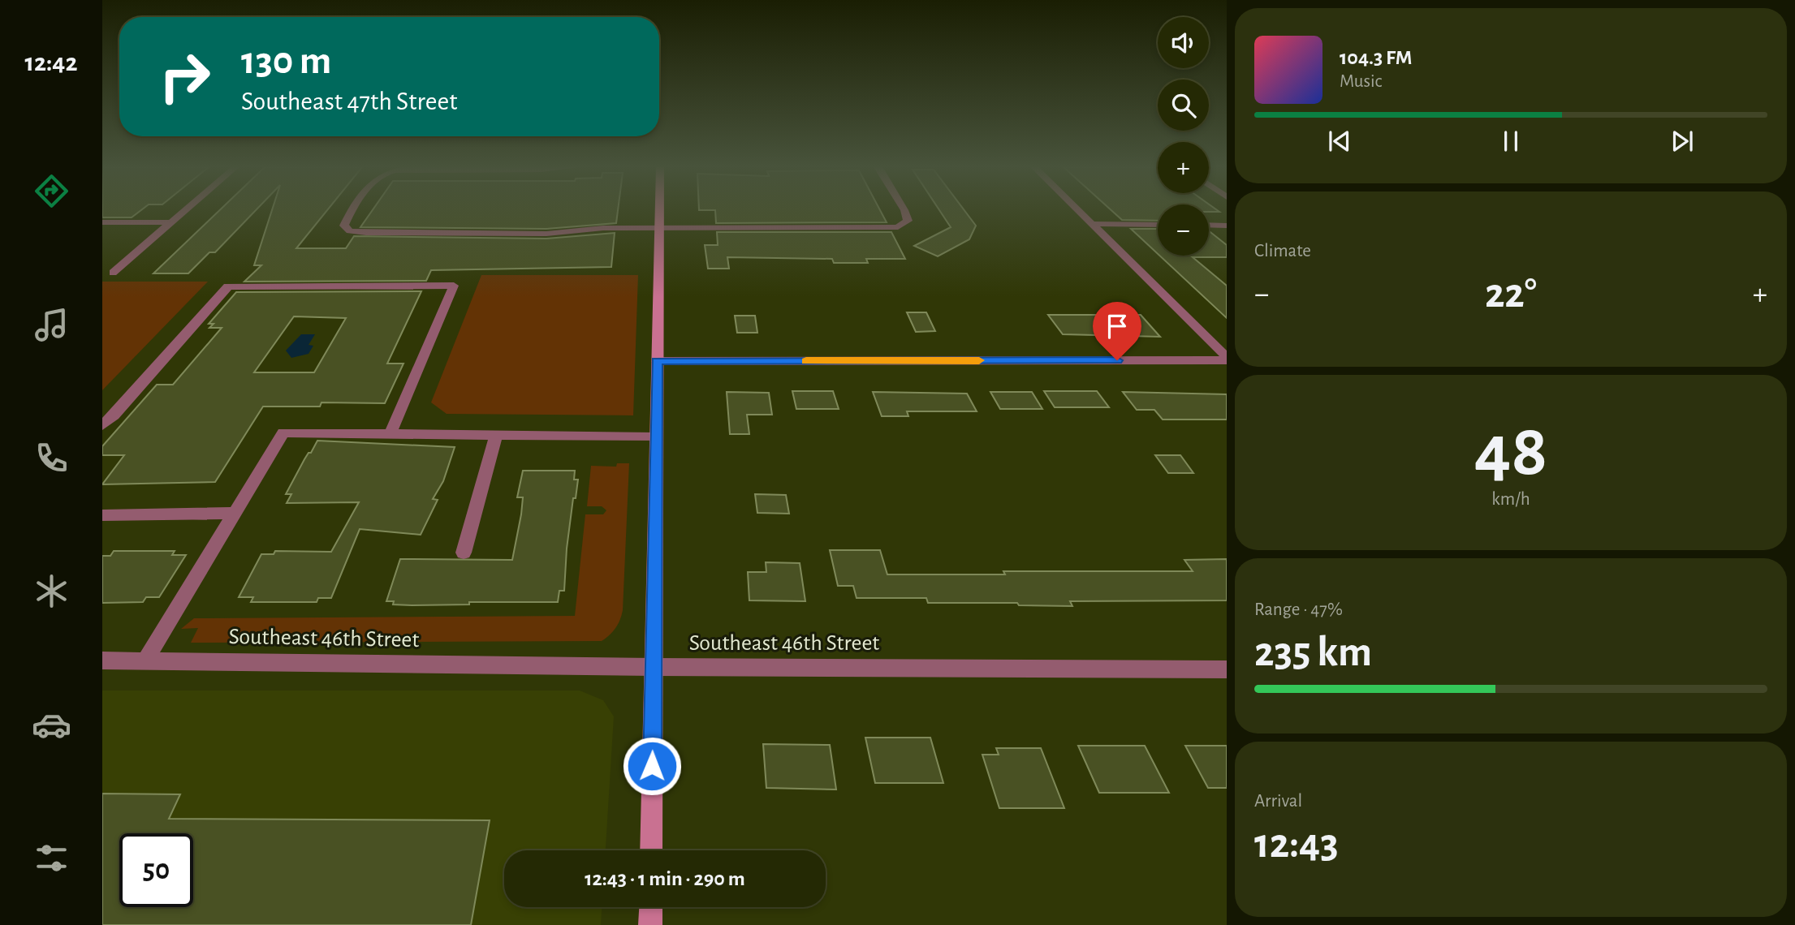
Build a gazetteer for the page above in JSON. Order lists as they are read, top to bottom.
{
  "streets": {
    "street": ["Southeast 46th Street"]
  },
  "page": {
    "tabs": "12:42",
    "map_buttons": ["+", "−"],
    "turn": ["130 m", "Southeast 47th Street"],
    "song": ["104.3 FM", "Music"],
    "tile": [
      "Climate",
      ["48", "km/h"],
      ["Range · 47%", "235 km"],
      ["Arrival", "12:43"]
    ],
    "heat": ["−", "22°", "+"],
    "limit": "50",
    "trip": "12:43 · 1 min · 290 m"
  }
}
